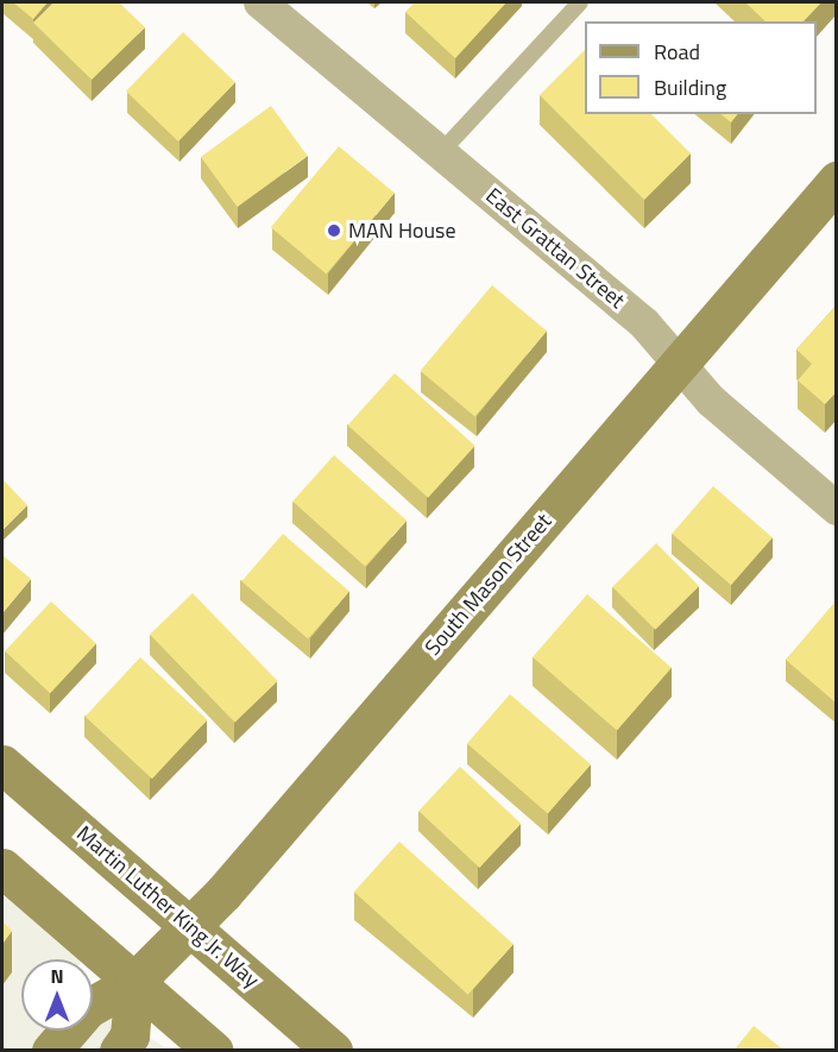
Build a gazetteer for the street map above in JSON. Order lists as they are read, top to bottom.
{
  "streets": {
    "main road": ["South Mason Street", "Martin Luther King Jr. Way"],
    "street": ["East Grattan Street"]
  },
  "crossings": [
    ["East Grattan Street", "South Mason Street"],
    ["South Mason Street", "Martin Luther King Jr. Way"]
  ],
  "places": ["MAN House"],
  "legend": ["Road", "Building"],
  "north": "top"
}
